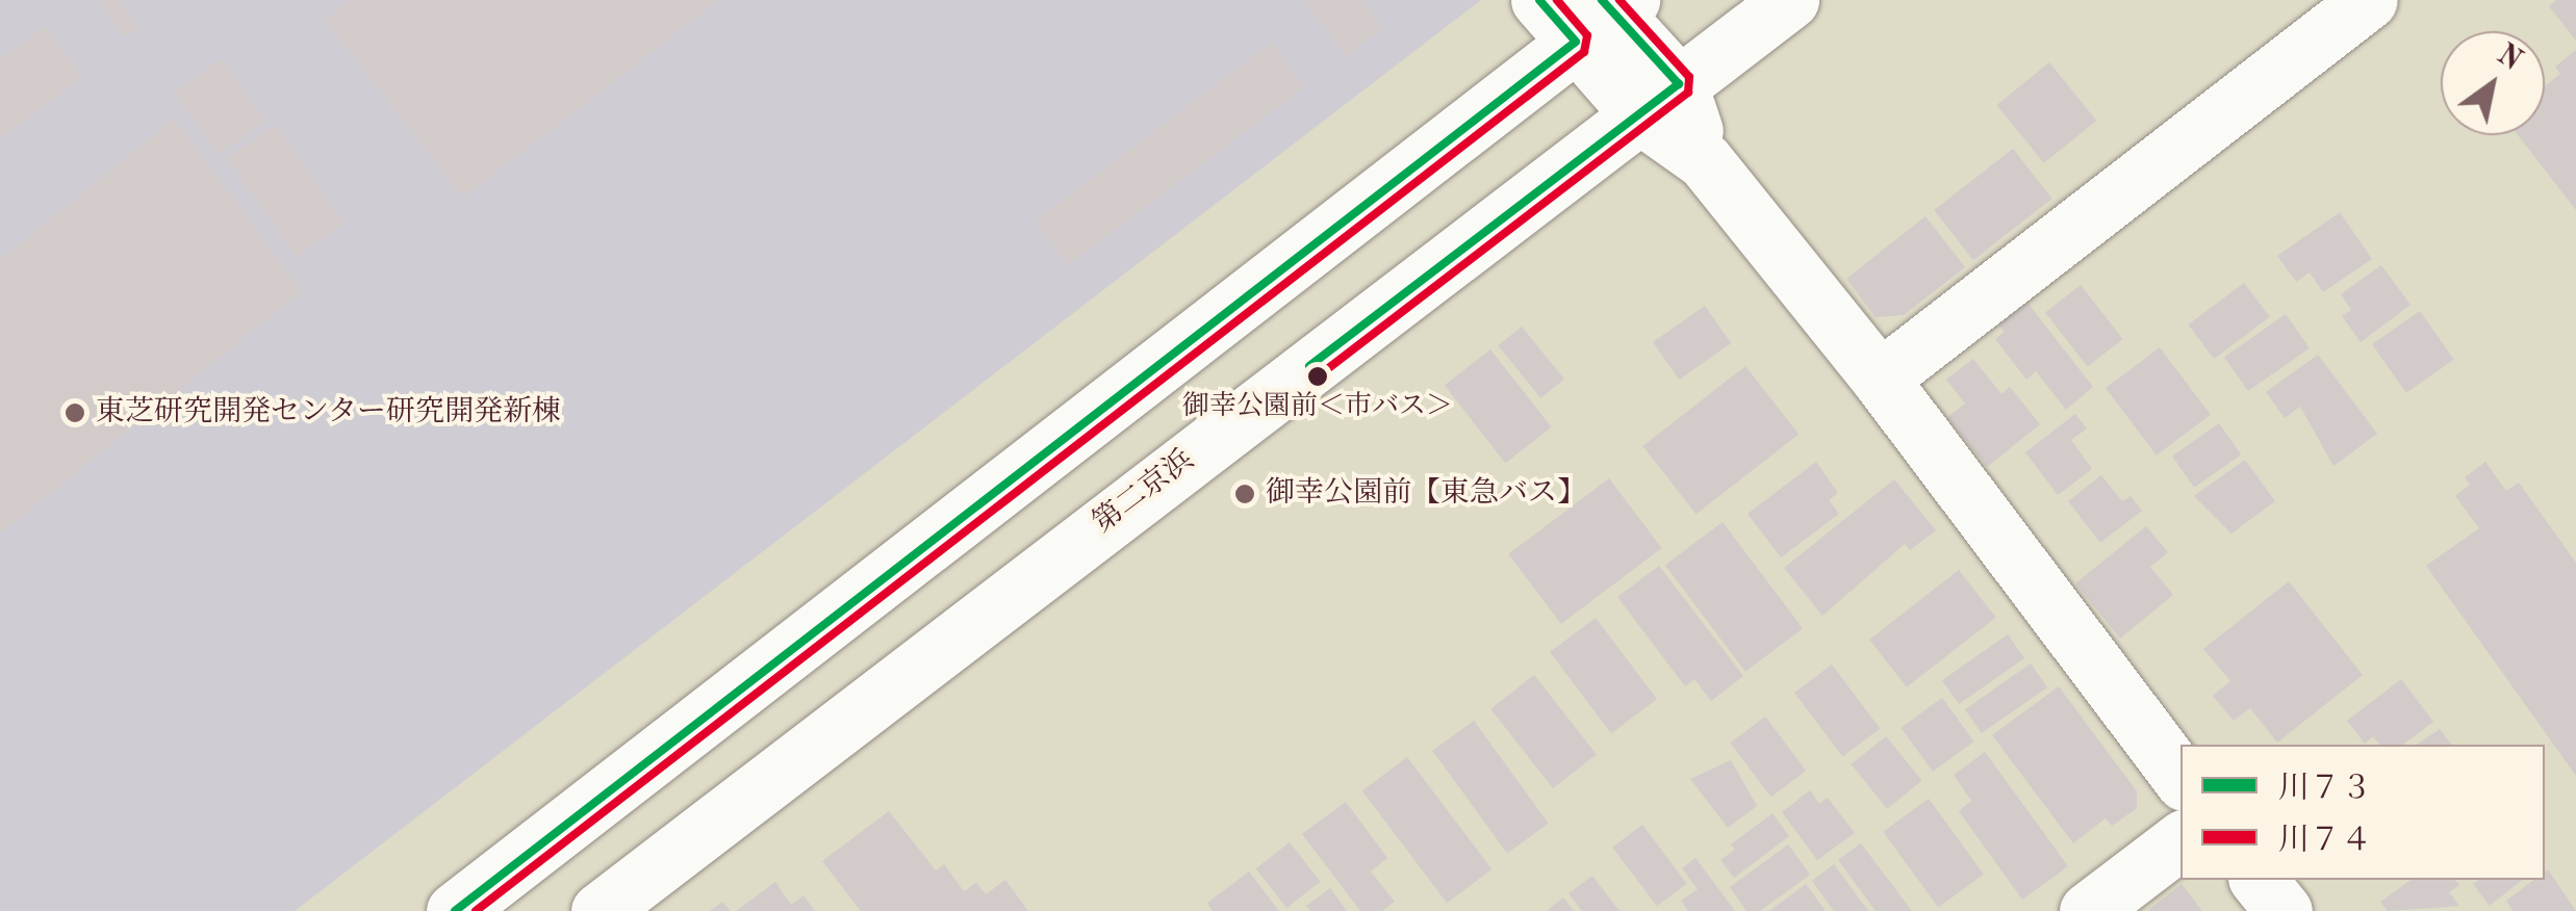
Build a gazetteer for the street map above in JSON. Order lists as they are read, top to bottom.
{
  "streets": {
    "main road": ["第二京浜"]
  },
  "places": ["御幸公園前＜市バス＞", "東芝研究開発センター研究開発新棟", "御幸公園前【東急バス】"],
  "lines": ["transit line 川７３", "transit line 川７４"],
  "legend": ["川７３", "川７４"],
  "north": "top right"
}
